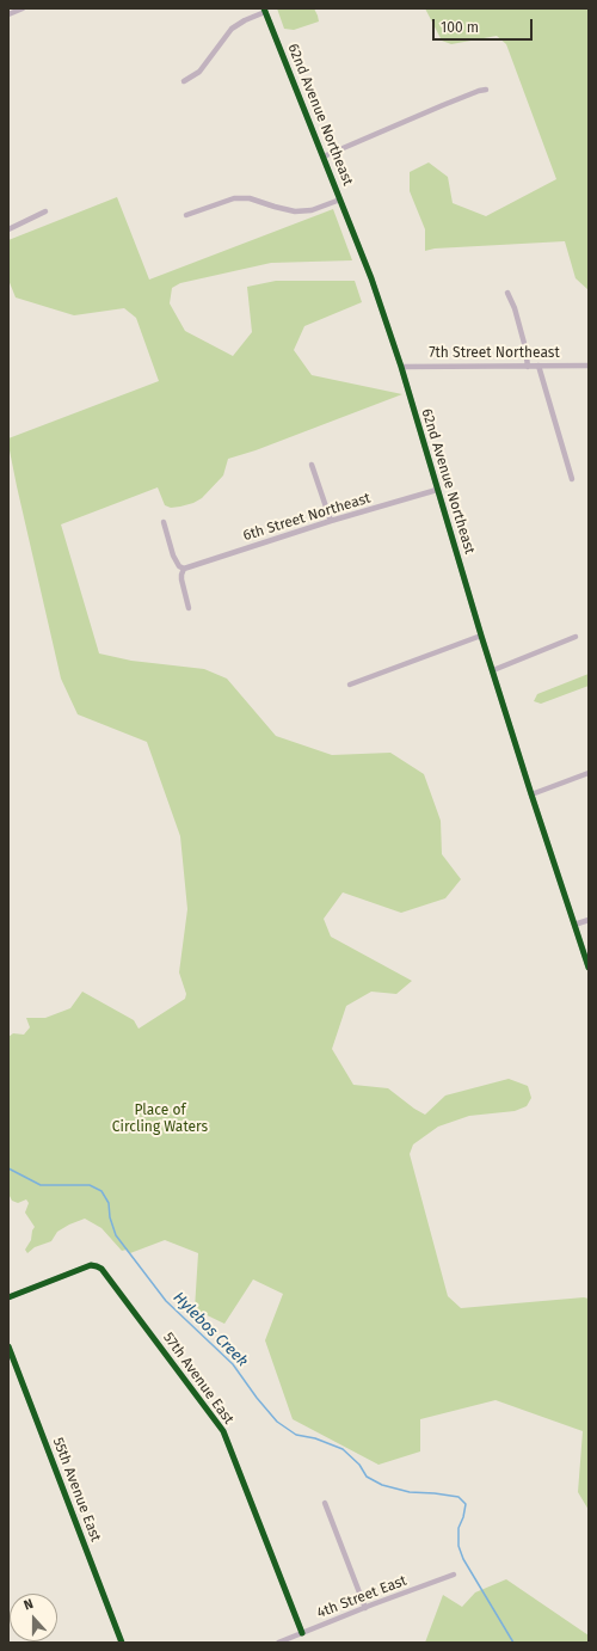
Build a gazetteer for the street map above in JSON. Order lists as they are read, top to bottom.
{
  "streets": {
    "street": [
      "62nd Avenue Northeast",
      "7th Street Northeast",
      "6th Street Northeast",
      "57th Avenue East",
      "55th Avenue East",
      "4th Street East"
    ]
  },
  "crossings": [
    ["62nd Avenue Northeast", "7th Street Northeast"],
    ["62nd Avenue Northeast", "6th Street Northeast"],
    ["57th Avenue East", "4th Street East"]
  ],
  "water": ["Hylebos Creek"],
  "parks": ["Place of Circling Waters"],
  "scale_bar": "100 m",
  "north": "top"
}
